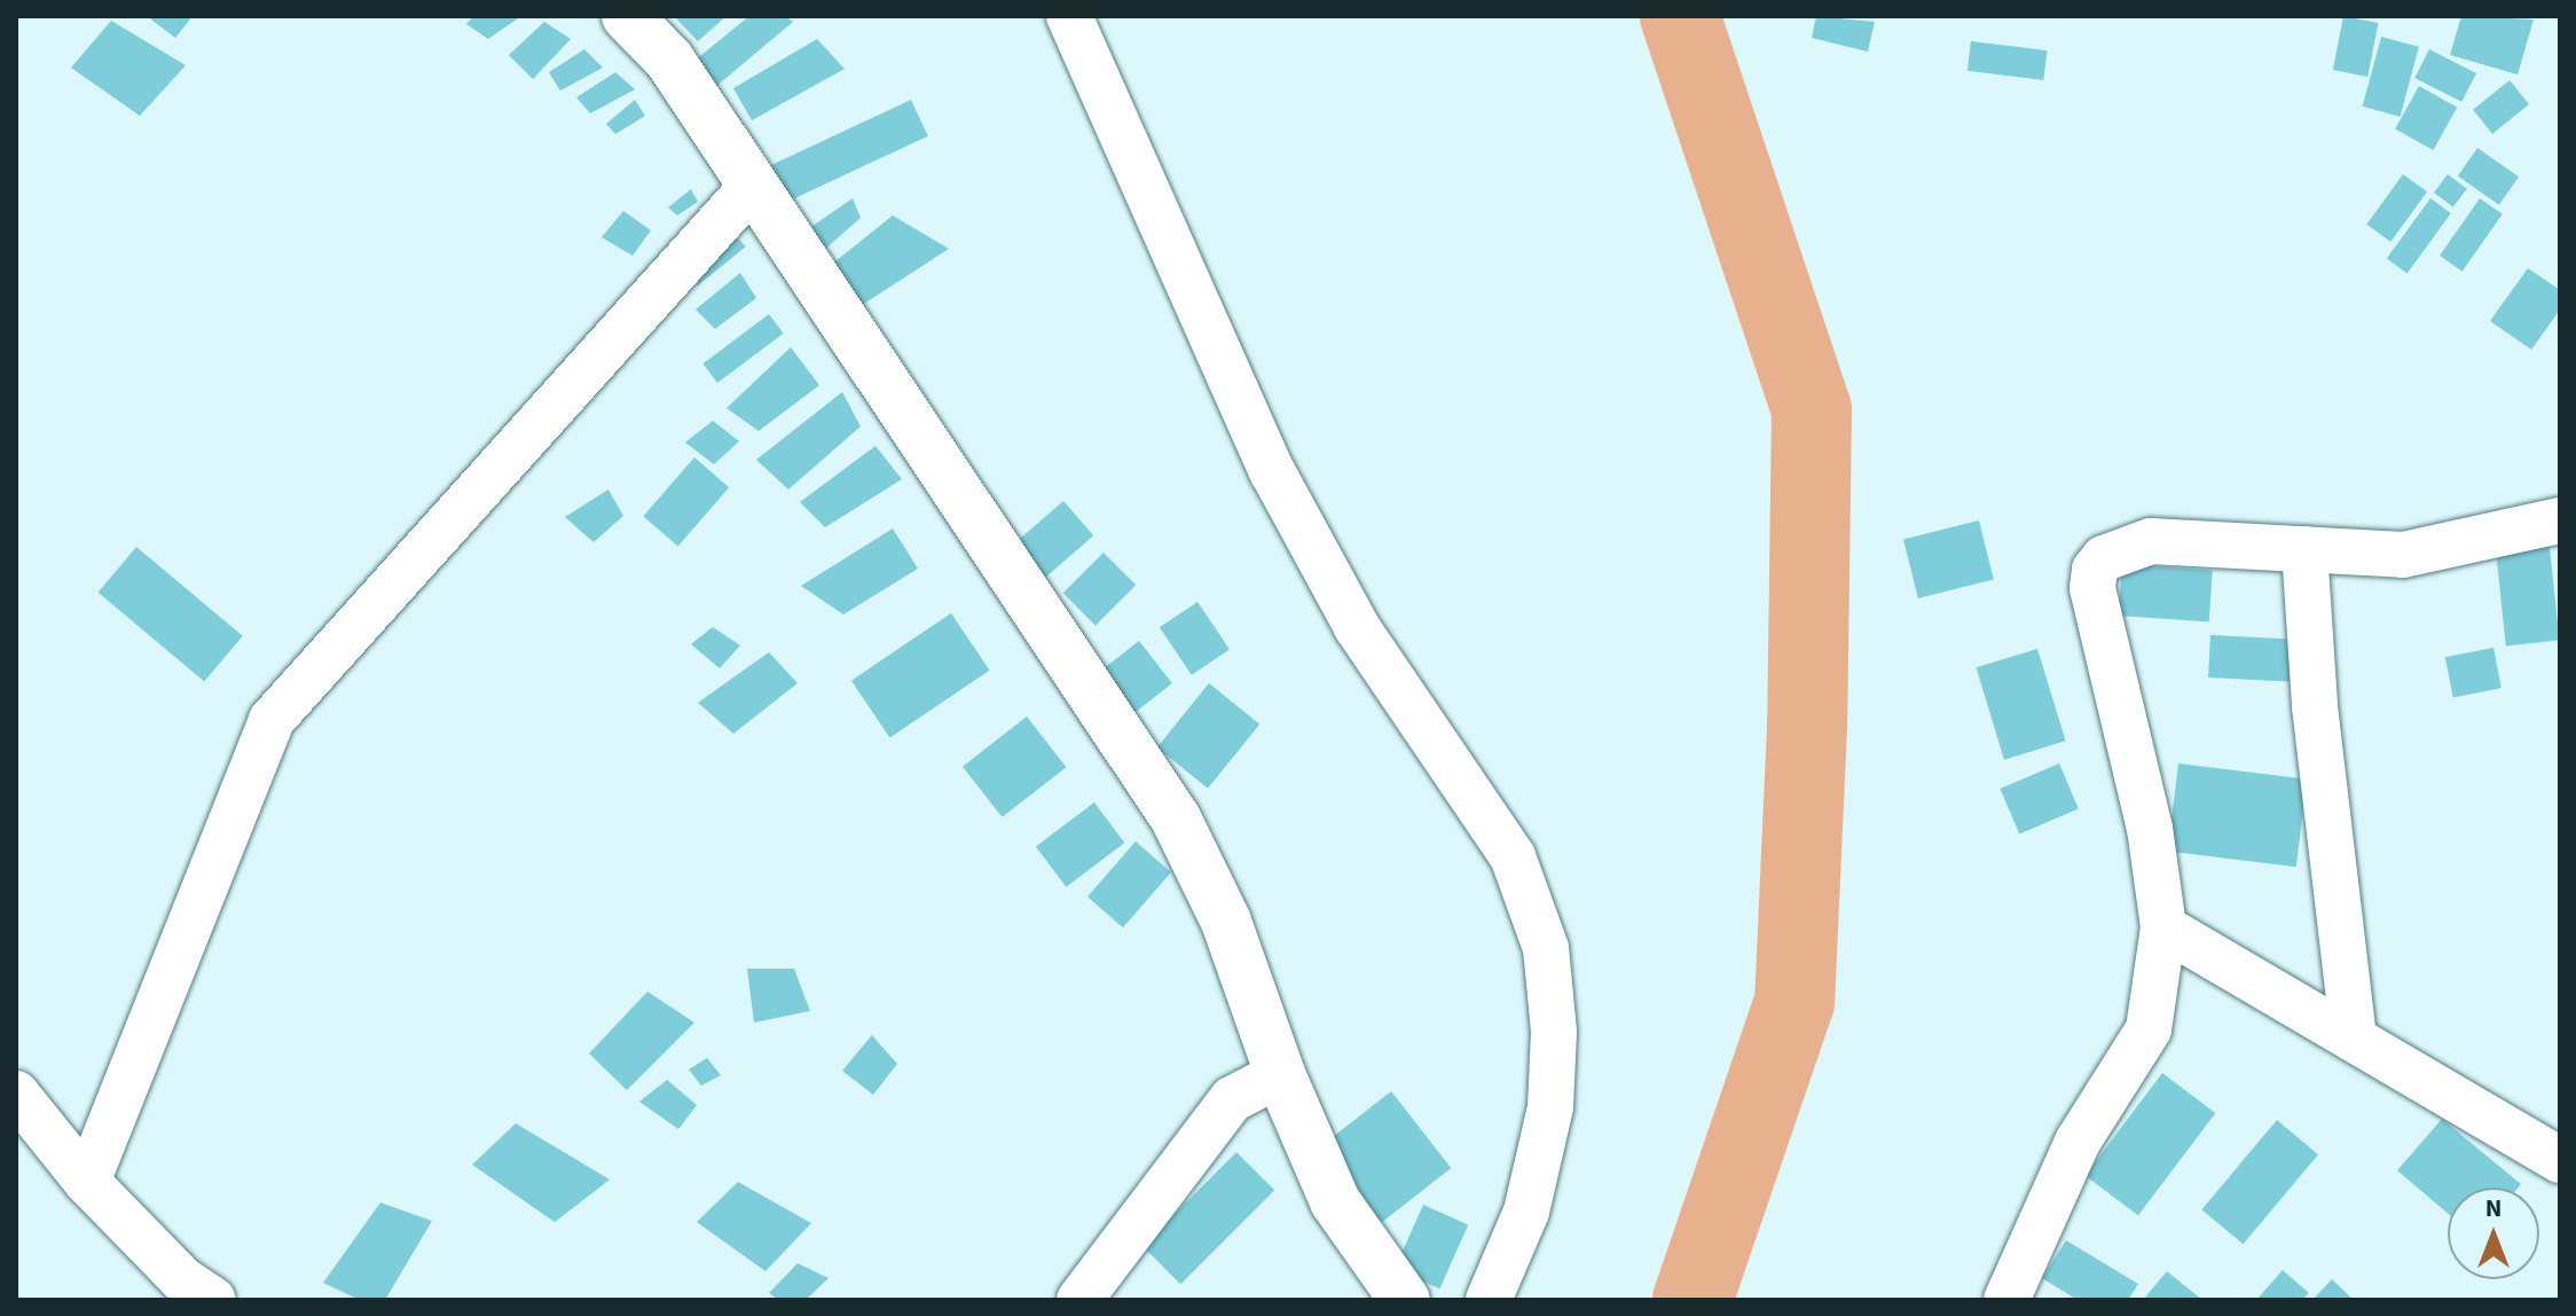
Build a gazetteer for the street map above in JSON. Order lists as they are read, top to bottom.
{
  "north": "top"
}
